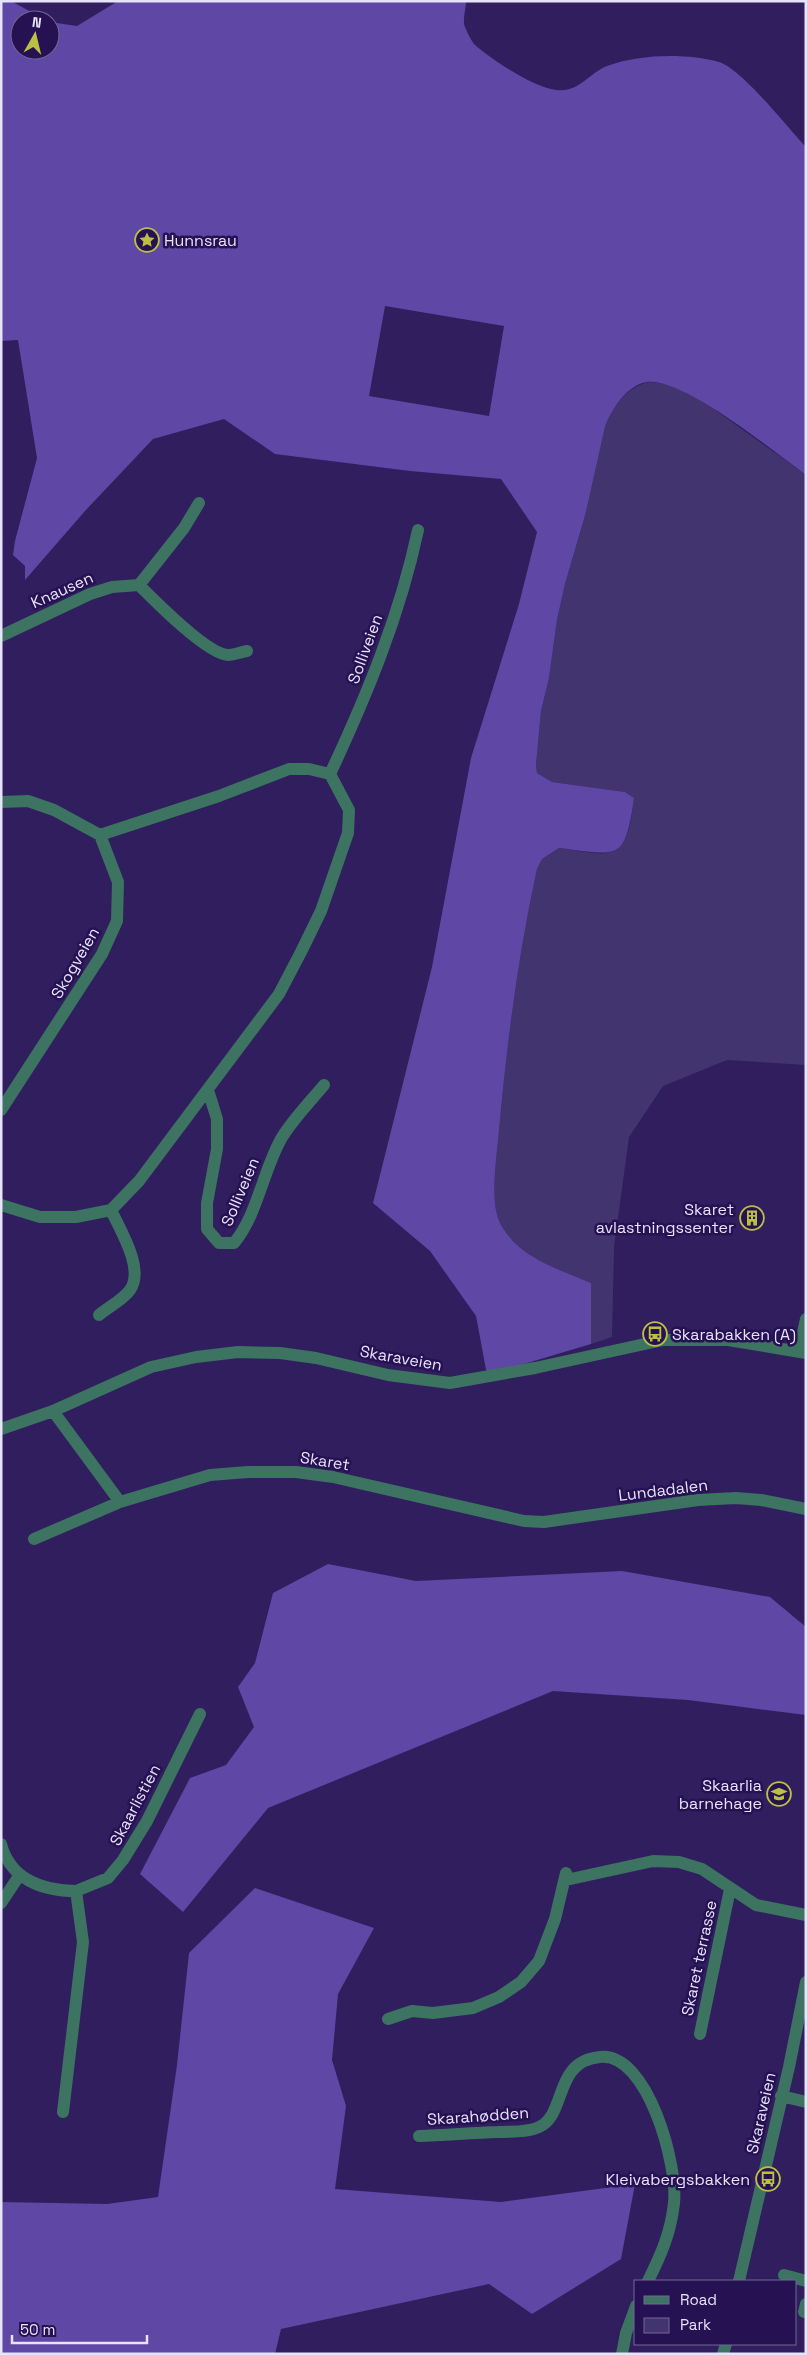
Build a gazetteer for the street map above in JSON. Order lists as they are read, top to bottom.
{
  "streets": {
    "street": [
      "Knausen",
      "Solliveien",
      "Skogveien",
      "Skaraveien",
      "Skaret",
      "Lundadalen",
      "Skaarlistien",
      "Skaret terrasse",
      "Skarahødden"
    ]
  },
  "crossings": [
    ["Skaret", "Lundadalen"]
  ],
  "places": {
    "place": ["Hunnsrau"],
    "building": ["Skaret avlastningssenter"],
    "bus stop": ["Skarabakken (A)", "Kleivabergsbakken"],
    "school or university": ["Skaarlia barnehage"]
  },
  "legend": ["Road", "Park"],
  "scale_bar": "50 m",
  "north": "top"
}
